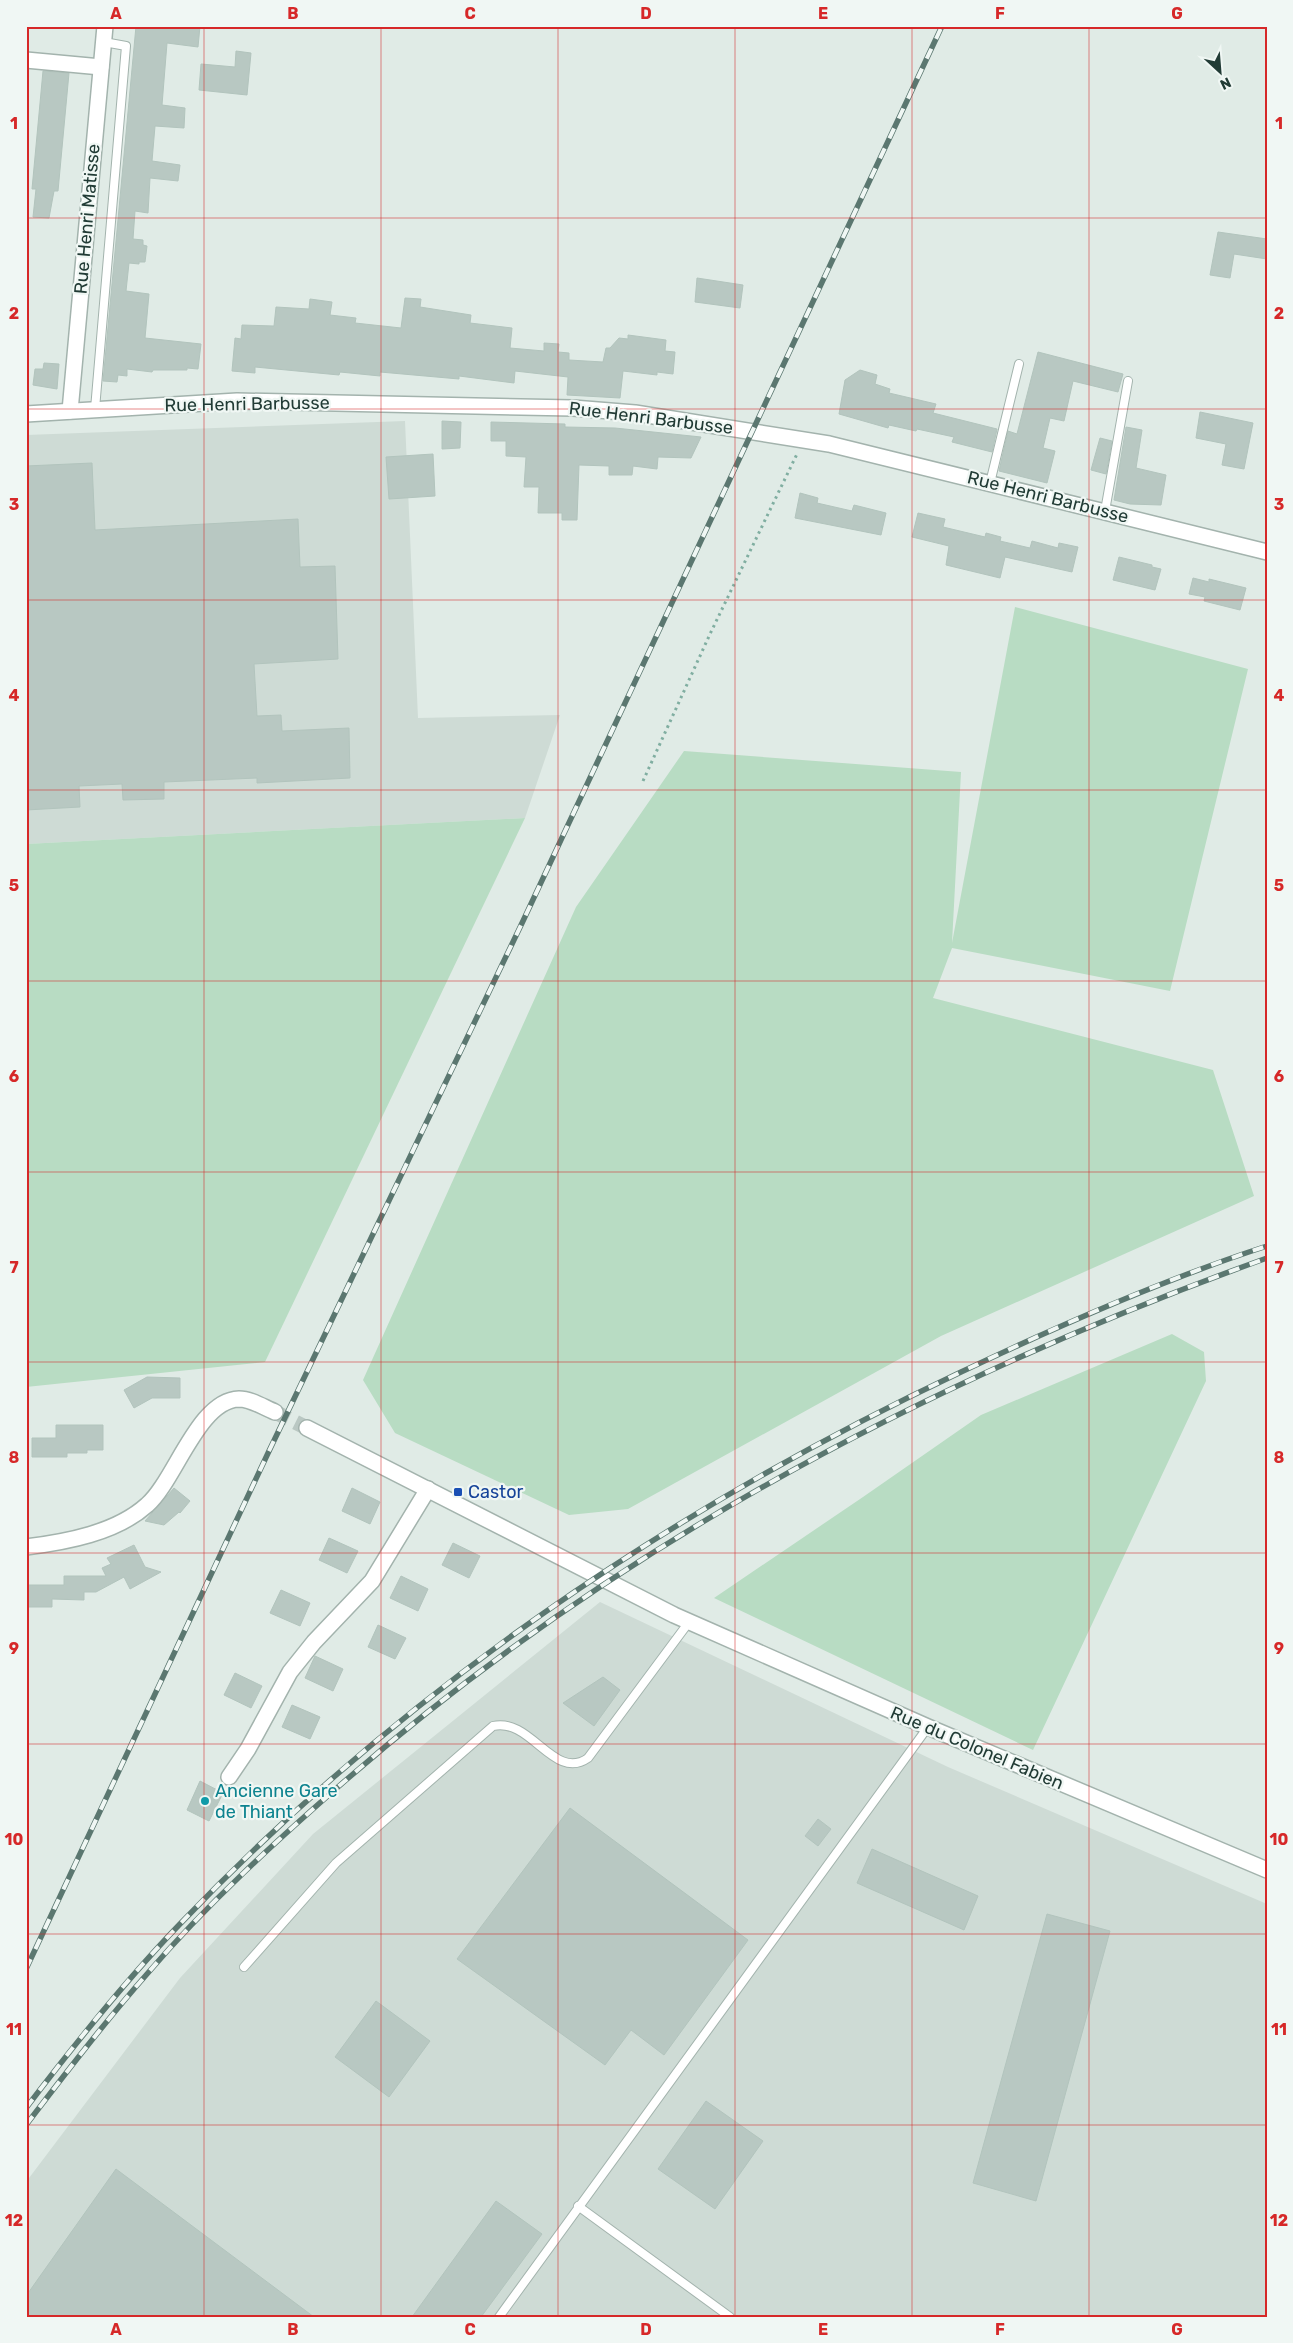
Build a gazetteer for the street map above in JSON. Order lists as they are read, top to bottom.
{
  "streets": {
    "street": ["Rue Henri Matisse", "Rue Henri Barbusse", "Rue du Colonel Fabien"]
  },
  "crossings": [
    ["Rue Henri Matisse", "Rue Henri Barbusse"]
  ],
  "places": {
    "transit": ["Castor"],
    "other": ["Ancienne Gare de Thiant"]
  },
  "north": "bottom right",
  "grid": {
    "columns": [
      "A",
      "B",
      "C",
      "D",
      "E",
      "F",
      "G"
    ],
    "rows": [
      "1",
      "2",
      "3",
      "4",
      "5",
      "6",
      "7",
      "8",
      "9",
      "10",
      "11",
      "12"
    ]
  }
}
